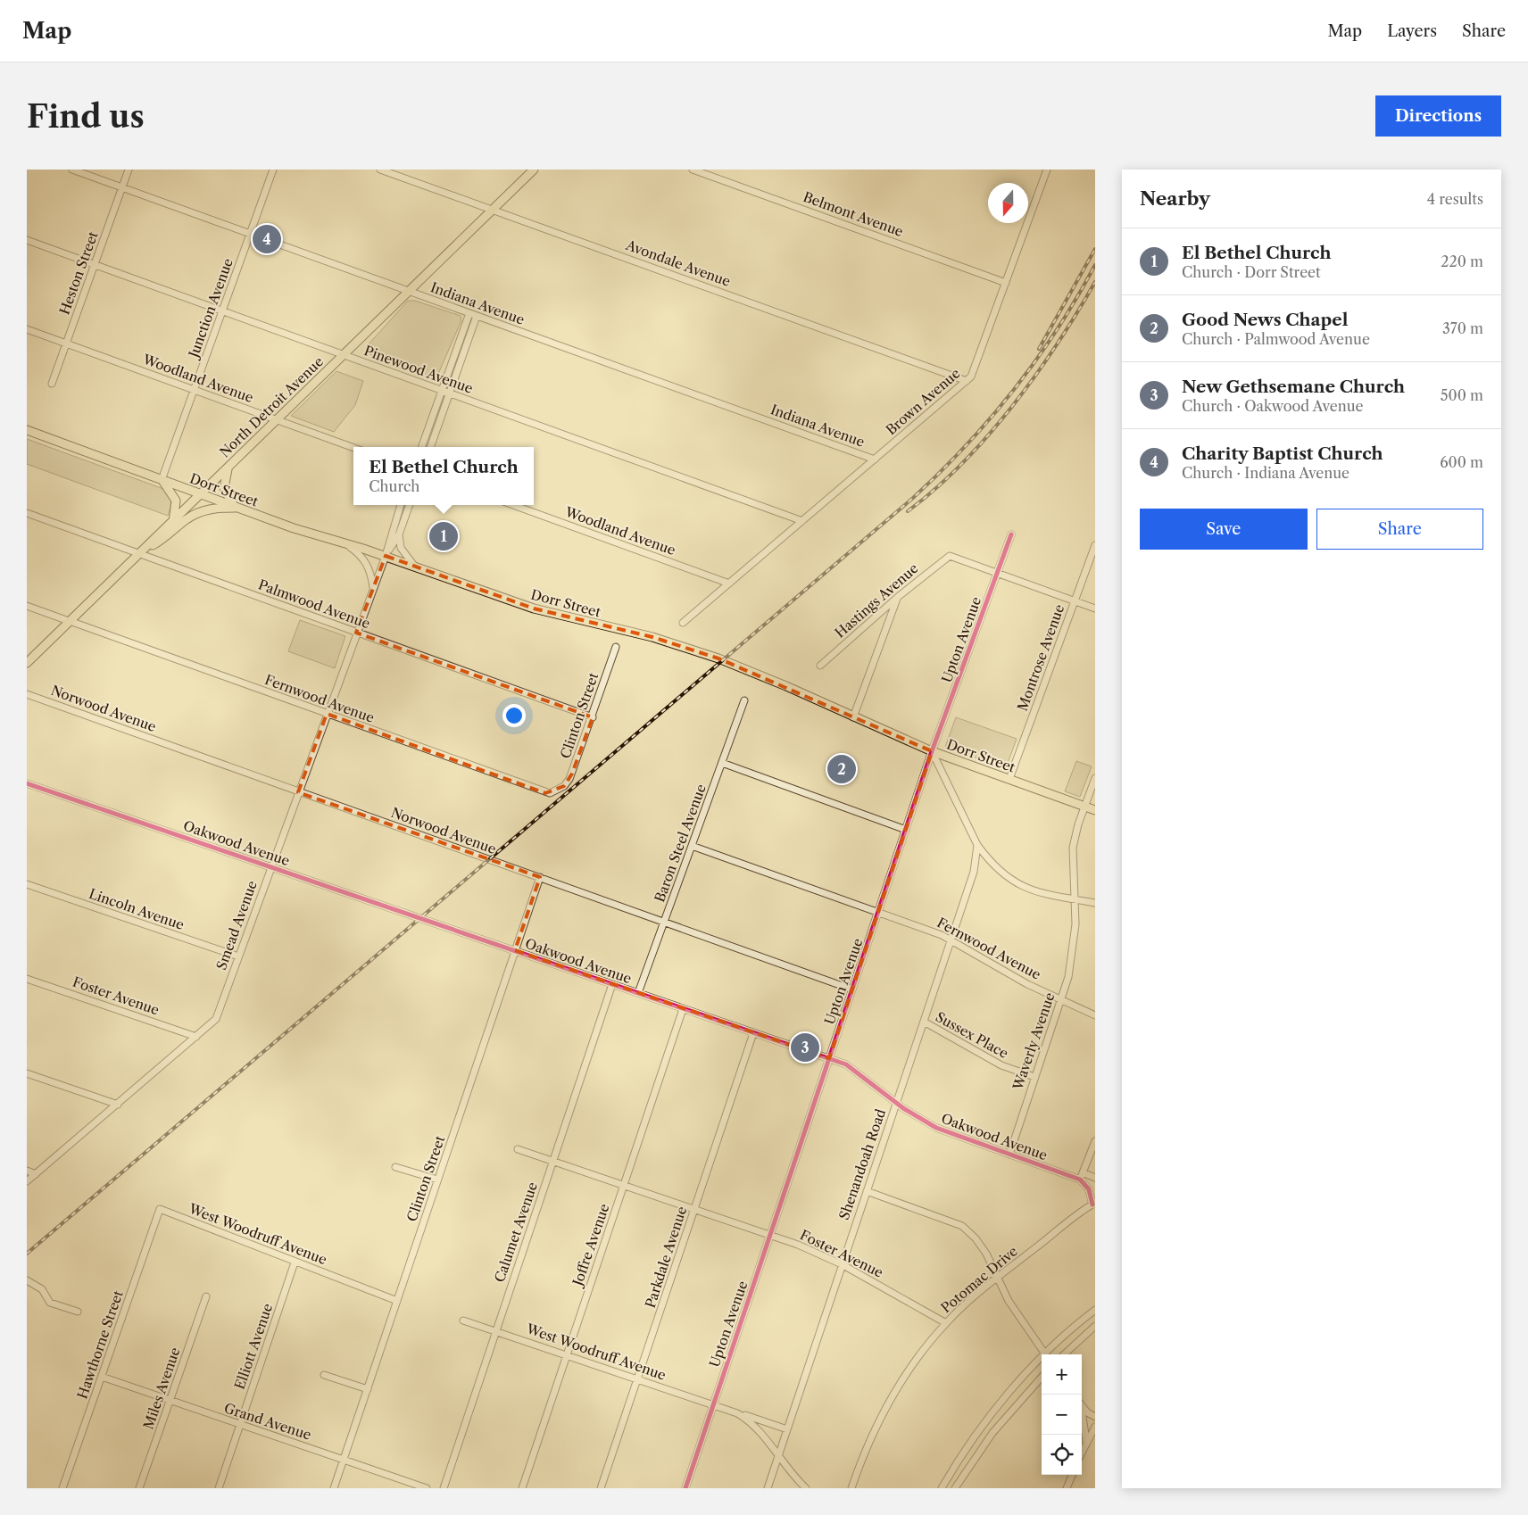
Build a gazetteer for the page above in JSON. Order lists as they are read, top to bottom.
{
  "streets": {
    "main road": ["North Detroit Avenue", "Dorr Street"],
    "street": [
      "Belmont Avenue",
      "Avondale Avenue",
      "Heston Street",
      "Indiana Avenue",
      "Junction Avenue",
      "Pinewood Avenue",
      "Woodland Avenue",
      "Brown Avenue",
      "Hastings Avenue",
      "Palmwood Avenue",
      "Upton Avenue",
      "Montrose Avenue",
      "Fernwood Avenue",
      "Norwood Avenue",
      "Clinton Street",
      "Oakwood Avenue",
      "Baron Steel Avenue",
      "Lincoln Avenue",
      "Smead Avenue",
      "Foster Avenue",
      "Sussex Place",
      "Waverly Avenue",
      "Shenandoah Road",
      "Calumet Avenue",
      "West Woodruff Avenue",
      "Joffre Avenue",
      "Parkdale Avenue",
      "Potomac Drive",
      "Hawthorne Street",
      "Elliott Avenue",
      "Miles Avenue",
      "Grand Avenue"
    ]
  },
  "crossings": [
    ["Belmont Avenue", "Brown Avenue"],
    ["Avondale Avenue", "Brown Avenue"],
    ["Avondale Avenue", "North Detroit Avenue"],
    ["Heston Street", "Indiana Avenue"],
    ["Heston Street", "Pinewood Avenue"],
    ["Heston Street", "Woodland Avenue"],
    ["Indiana Avenue", "Junction Avenue"],
    ["Indiana Avenue", "Brown Avenue"],
    ["Indiana Avenue", "North Detroit Avenue"],
    ["Junction Avenue", "Pinewood Avenue"],
    ["Junction Avenue", "Woodland Avenue"],
    ["Junction Avenue", "Dorr Street"],
    ["Pinewood Avenue", "Brown Avenue"],
    ["Pinewood Avenue", "North Detroit Avenue"],
    ["Woodland Avenue", "Brown Avenue"],
    ["Woodland Avenue", "North Detroit Avenue"],
    ["North Detroit Avenue", "Dorr Street"],
    ["North Detroit Avenue", "Palmwood Avenue"],
    ["North Detroit Avenue", "Fernwood Avenue"],
    ["Dorr Street", "Upton Avenue"],
    ["Dorr Street", "Montrose Avenue"],
    ["Dorr Street", "Smead Avenue"],
    ["Dorr Street", "Waverly Avenue"],
    ["Hastings Avenue", "Upton Avenue"],
    ["Palmwood Avenue", "Clinton Street"],
    ["Palmwood Avenue", "Smead Avenue"],
    ["Upton Avenue", "Fernwood Avenue"],
    ["Upton Avenue", "Norwood Avenue"],
    ["Upton Avenue", "Oakwood Avenue"],
    ["Upton Avenue", "Foster Avenue"],
    ["Upton Avenue", "West Woodruff Avenue"],
    ["Fernwood Avenue", "Clinton Street"],
    ["Fernwood Avenue", "Baron Steel Avenue"],
    ["Fernwood Avenue", "Smead Avenue"],
    ["Fernwood Avenue", "Waverly Avenue"],
    ["Fernwood Avenue", "Shenandoah Road"],
    ["Norwood Avenue", "Clinton Street"],
    ["Norwood Avenue", "Baron Steel Avenue"],
    ["Norwood Avenue", "Smead Avenue"],
    ["Clinton Street", "Oakwood Avenue"],
    ["Clinton Street", "West Woodruff Avenue"],
    ["Clinton Street", "Grand Avenue"],
    ["Oakwood Avenue", "Baron Steel Avenue"],
    ["Oakwood Avenue", "Smead Avenue"],
    ["Oakwood Avenue", "Waverly Avenue"],
    ["Oakwood Avenue", "Shenandoah Road"],
    ["Oakwood Avenue", "Calumet Avenue"],
    ["Oakwood Avenue", "Joffre Avenue"],
    ["Oakwood Avenue", "Parkdale Avenue"],
    ["Lincoln Avenue", "Smead Avenue"],
    ["Smead Avenue", "Foster Avenue"],
    ["Foster Avenue", "Shenandoah Road"],
    ["Foster Avenue", "Calumet Avenue"],
    ["Foster Avenue", "Joffre Avenue"],
    ["Foster Avenue", "Parkdale Avenue"],
    ["Foster Avenue", "Potomac Drive"],
    ["Sussex Place", "Waverly Avenue"],
    ["Sussex Place", "Shenandoah Road"],
    ["Shenandoah Road", "West Woodruff Avenue"],
    ["Calumet Avenue", "West Woodruff Avenue"],
    ["West Woodruff Avenue", "Joffre Avenue"],
    ["West Woodruff Avenue", "Parkdale Avenue"],
    ["West Woodruff Avenue", "Hawthorne Street"],
    ["West Woodruff Avenue", "Elliott Avenue"],
    ["Hawthorne Street", "Grand Avenue"],
    ["Elliott Avenue", "Grand Avenue"],
    ["Miles Avenue", "Grand Avenue"]
  ],
  "north": "bottom",
  "page": {
    "header": "Map",
    "nav": ["Map", "Layers", "Share"],
    "buttons": [
      "Directions",
      ["Save", "Share"]
    ],
    "title": "Find us",
    "heading": ["Nearby", "4 results"],
    "pins": [
      "4",
      "1",
      "2",
      "3"
    ],
    "list": [
      {
        "mark": "1",
        "name": "El Bethel Church",
        "note": "Church · Dorr Street",
        "value": "220 m"
      },
      {
        "mark": "2",
        "name": "Good News Chapel",
        "note": "Church · Palmwood Avenue",
        "value": "370 m"
      },
      {
        "mark": "3",
        "name": "New Gethsemane Church",
        "note": "Church · Oakwood Avenue",
        "value": "500 m"
      },
      {
        "mark": "4",
        "name": "Charity Baptist Church",
        "note": "Church · Indiana Avenue",
        "value": "600 m"
      }
    ],
    "popup": ["El Bethel Church", "Church"],
    "map_buttons": ["+", "−"]
  }
}
